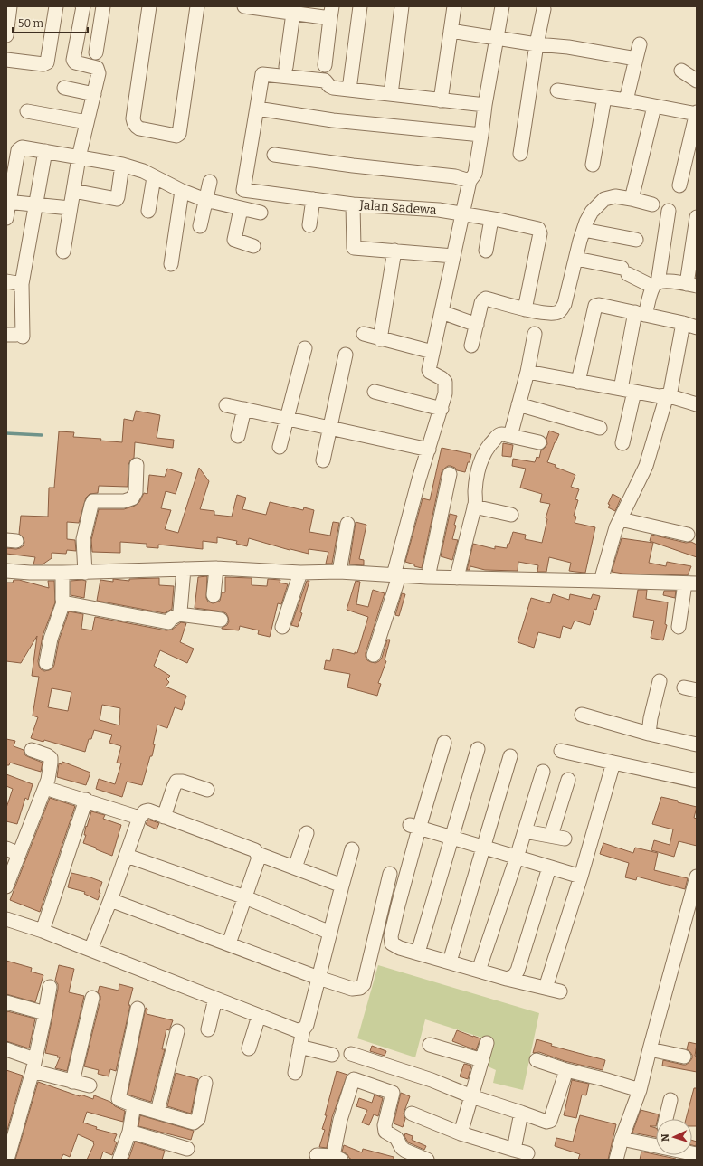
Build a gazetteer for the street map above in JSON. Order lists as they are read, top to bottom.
{
  "streets": {
    "street": ["Jalan Sadewa"]
  },
  "scale_bar": "50 m",
  "north": "left"
}
